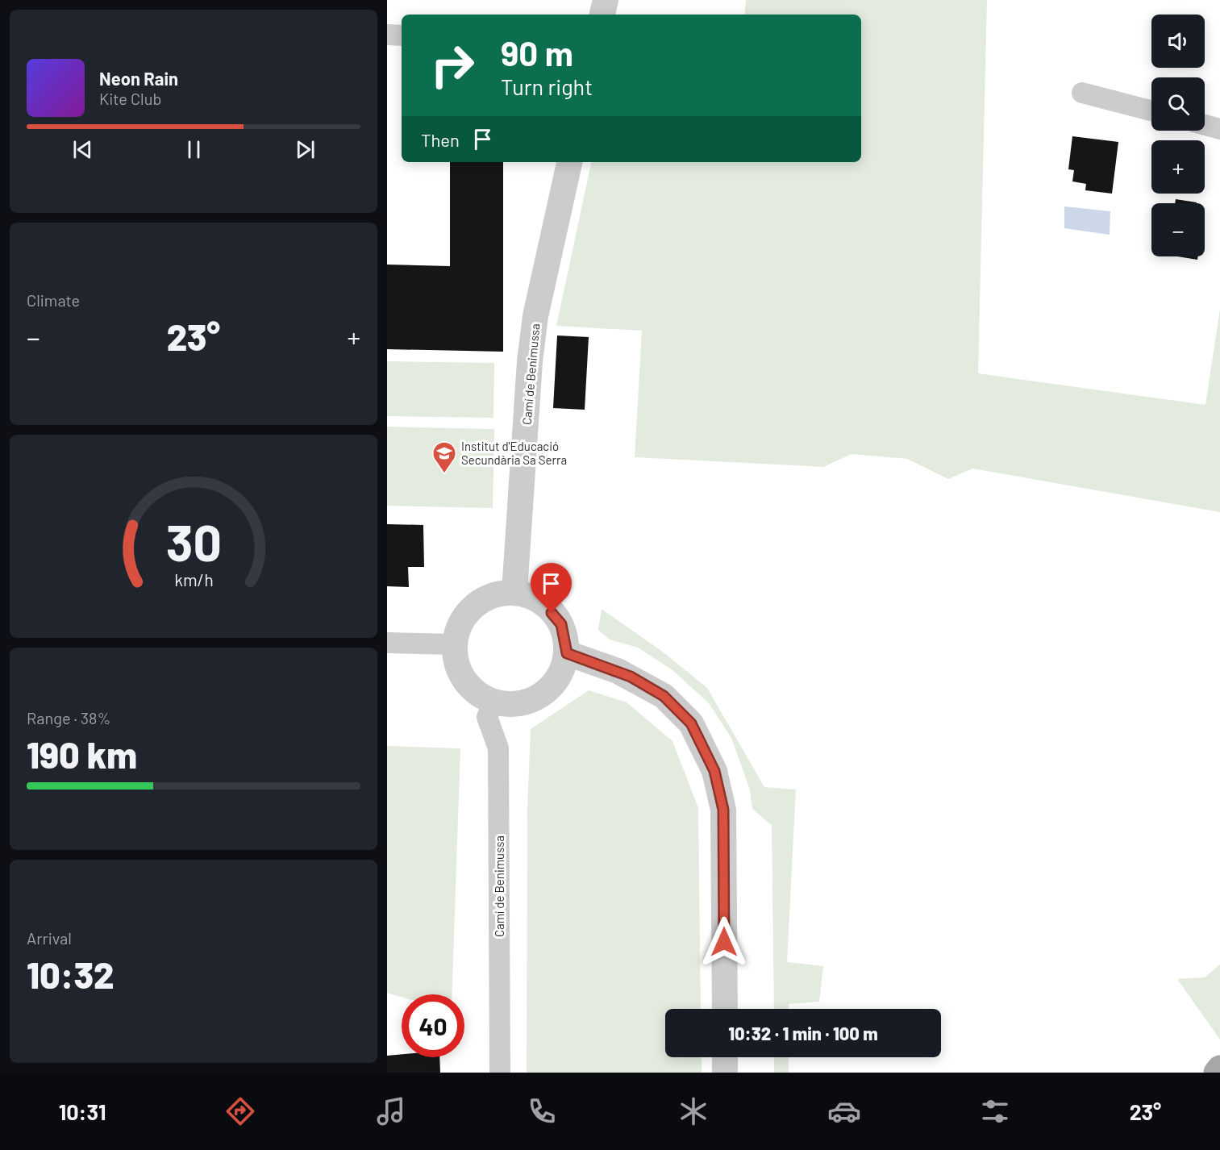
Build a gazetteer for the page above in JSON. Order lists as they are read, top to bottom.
{
  "streets": {
    "street": ["Camí de Benimussa"]
  },
  "places": {
    "school or university": ["Institut d'Educació Secundària Sa Serra"]
  },
  "page": {
    "map_buttons": ["+", "−"],
    "turn": ["90 m", "Turn right"],
    "song": ["Neon Rain", "Kite Club"],
    "then": "Then",
    "tile": [
      "Climate",
      ["Range · 38%", "190 km"],
      ["Arrival", "10:32"]
    ],
    "heat": ["−", "23°", "+"],
    "limit": "40",
    "trip": "10:32 · 1 min · 100 m",
    "tabs": ["10:31", "23°"],
    "gauge": ["30", "km/h"]
  }
}
